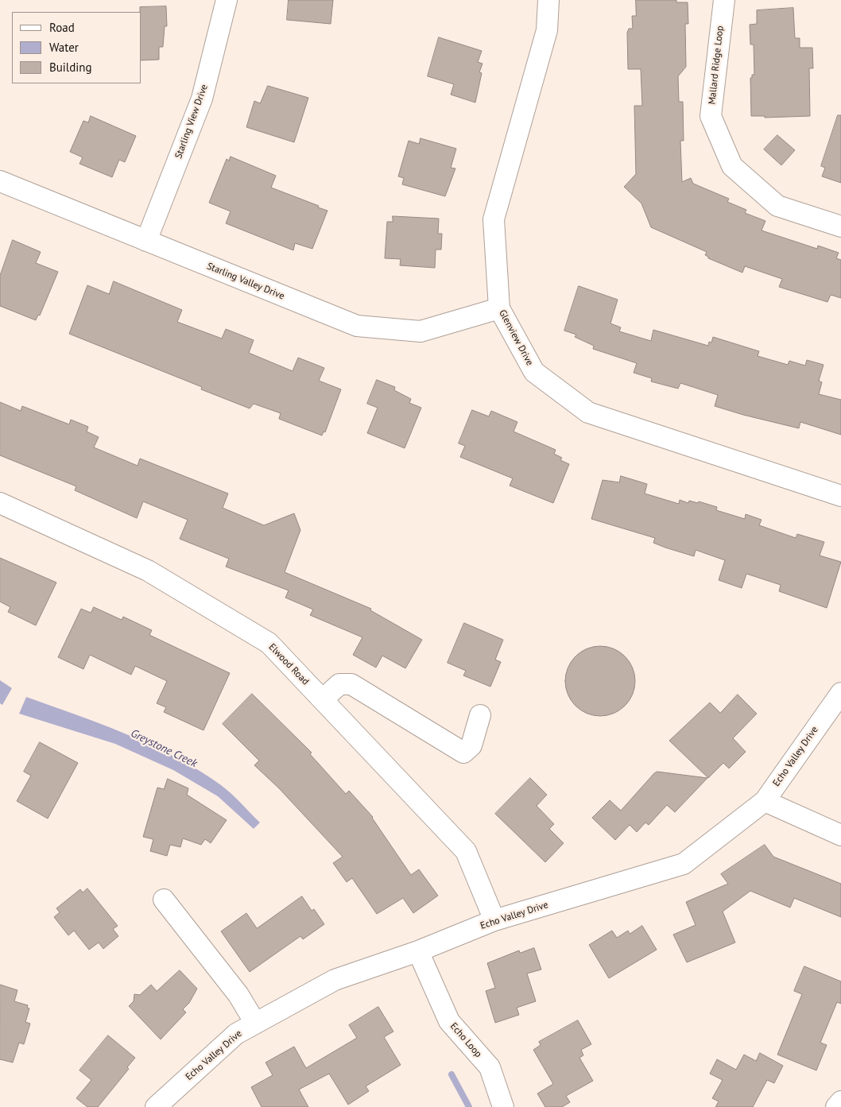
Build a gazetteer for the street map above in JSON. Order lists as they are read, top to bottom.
{
  "streets": {
    "street": [
      "Mallard Ridge Loop",
      "Starling View Drive",
      "Starling Valley Drive",
      "Glenview Drive",
      "Elwood Road",
      "Echo Valley Drive",
      "Echo Loop"
    ]
  },
  "crossings": [
    ["Starling View Drive", "Starling Valley Drive"],
    ["Starling Valley Drive", "Glenview Drive"],
    ["Elwood Road", "Echo Valley Drive"],
    ["Echo Valley Drive", "Echo Loop"]
  ],
  "water": ["Greystone Creek"],
  "legend": ["Road", "Water", "Building"]
}
